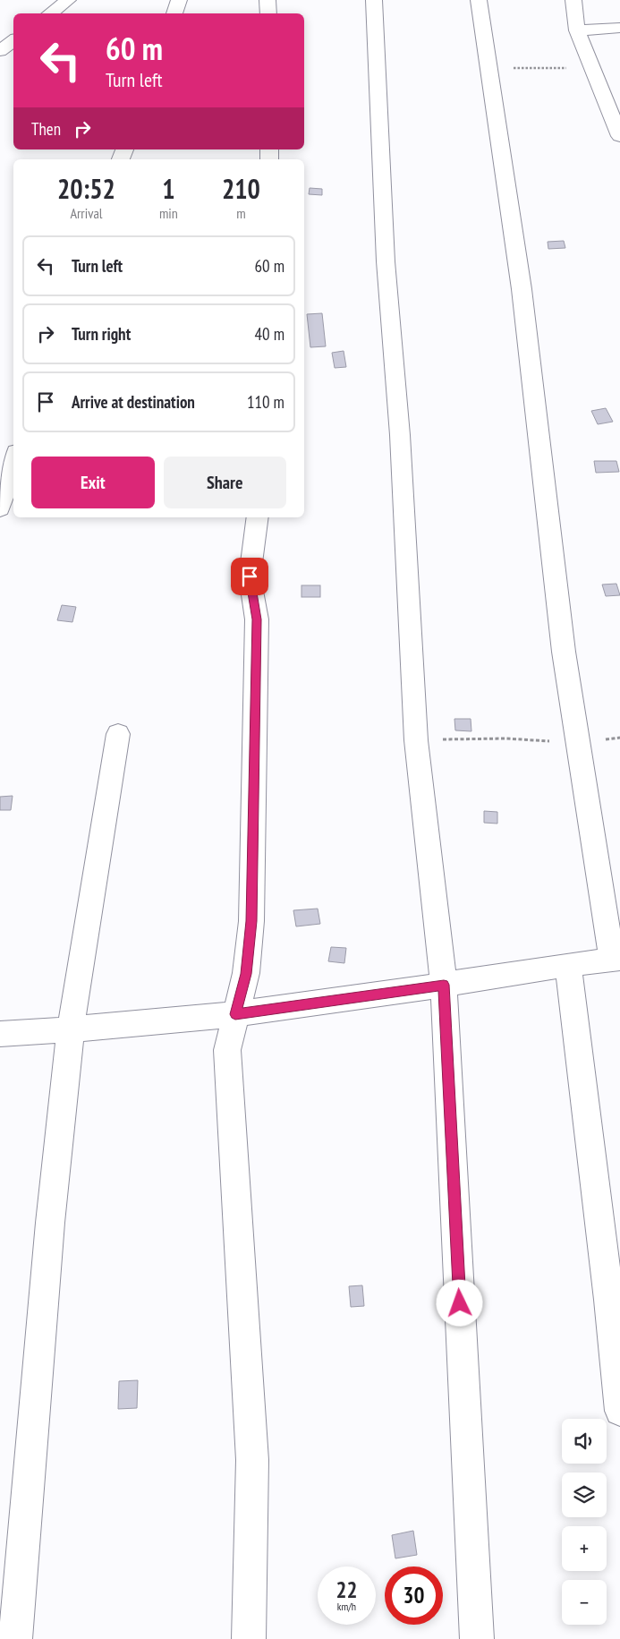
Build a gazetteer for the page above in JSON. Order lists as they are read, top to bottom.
{
  "page": {
    "turn": ["60 m", "Turn left"],
    "then": "Then",
    "eta": [
      "20:52",
      "Arrival",
      "1",
      "min",
      "210",
      "m"
    ],
    "list": [
      {
        "name": "Turn left",
        "value": "60 m"
      },
      {
        "name": "Turn right",
        "value": "40 m"
      },
      {
        "name": "Arrive at destination",
        "value": "110 m"
      }
    ],
    "buttons": ["Exit", "Share"],
    "map_buttons": ["+", "−"],
    "speed": "22 km/h",
    "limit": "30"
  }
}
